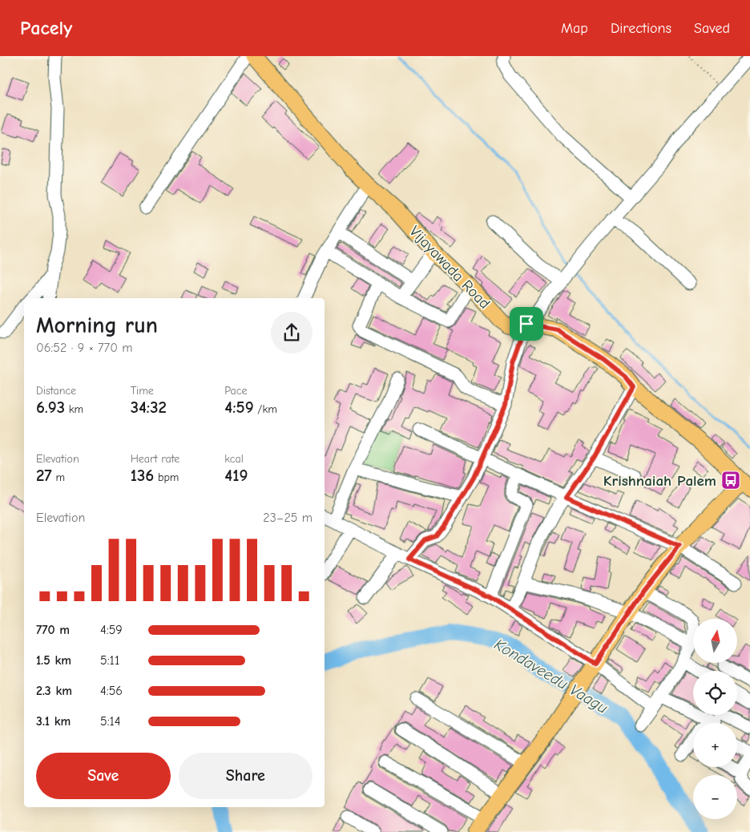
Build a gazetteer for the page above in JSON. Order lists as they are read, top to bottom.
{
  "streets": {
    "main road": ["Vijayawada Road"]
  },
  "water": ["Kondaveedu Vaagu"],
  "places": {
    "bus stop": ["Krishnaiah Palem"]
  },
  "north": "top",
  "page": {
    "header": "Pacely",
    "nav": ["Map", "Directions", "Saved"],
    "heading": ["Morning run", "06:52 · 9 × 770 m"],
    "stats": [
      ["Distance", "6.93 km"],
      ["Time", "34:32"],
      ["Pace", "4:59 /km"],
      ["Elevation", "27 m"],
      ["Heart rate", "136 bpm"],
      ["kcal", "419"]
    ],
    "chart": ["Elevation", "23–25 m"],
    "list": [
      {
        "name": "770 m",
        "note": "4:59"
      },
      {
        "name": "1.5 km",
        "note": "5:11"
      },
      {
        "name": "2.3 km",
        "note": "4:56"
      },
      {
        "name": "3.1 km",
        "note": "5:14"
      }
    ],
    "map_buttons": ["+", "−"],
    "buttons": ["Save", "Share"]
  }
}
